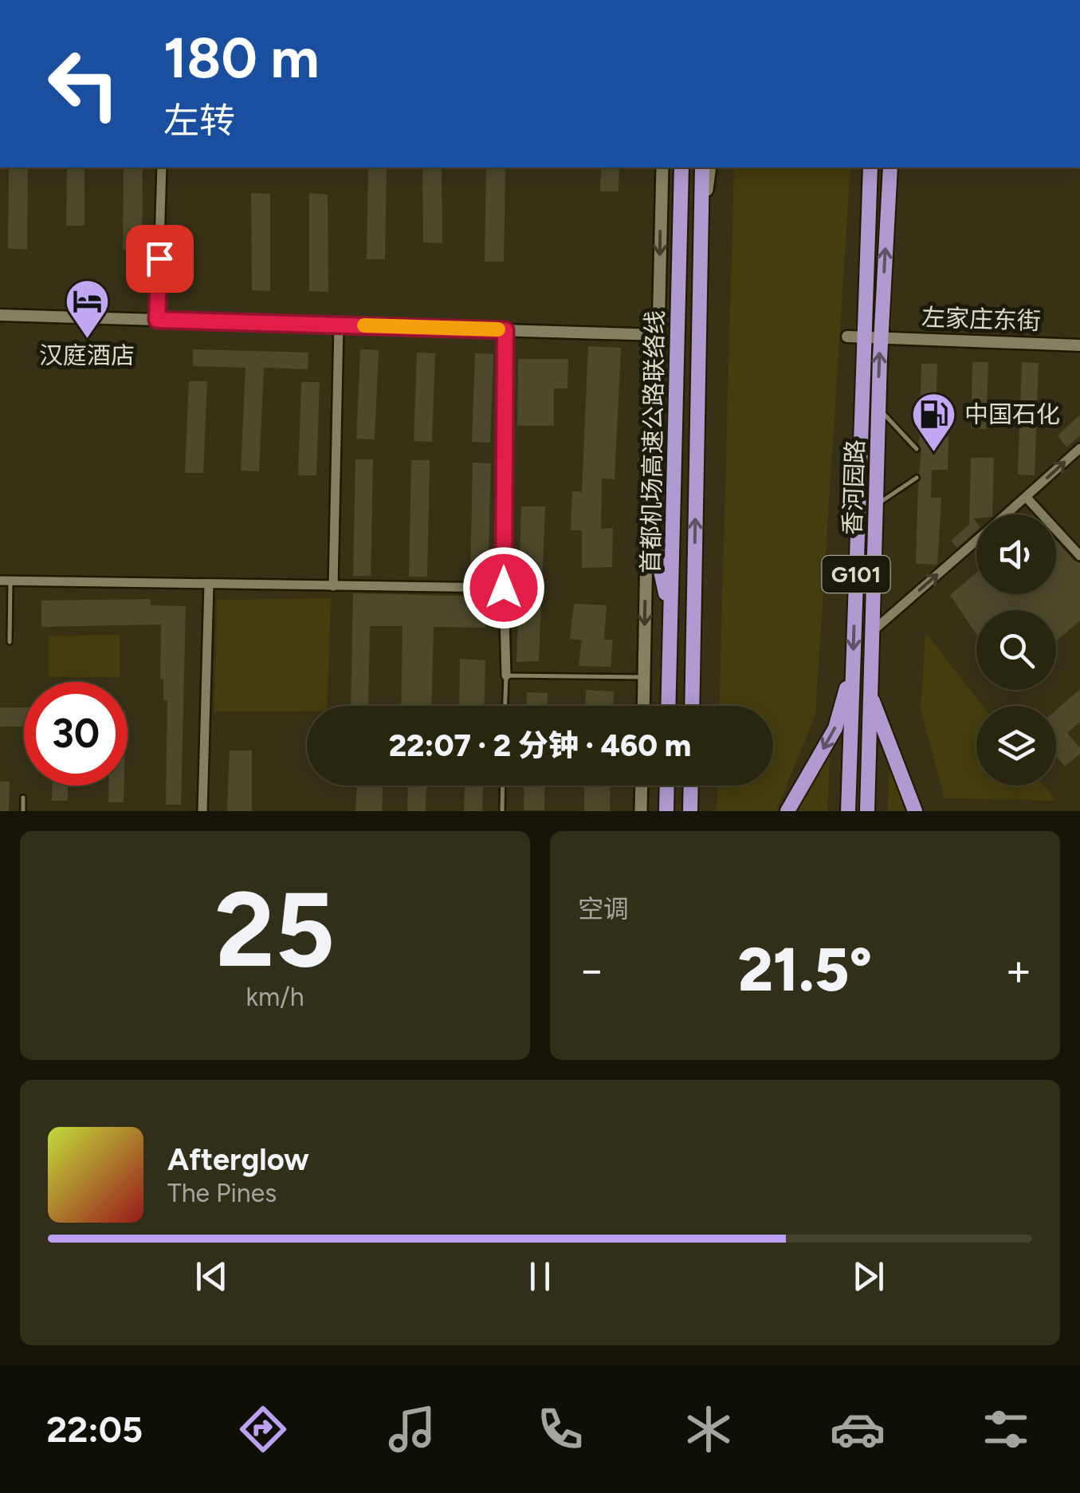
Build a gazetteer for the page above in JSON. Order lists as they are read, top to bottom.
{
  "streets": {
    "highway": ["首都机场高速公路联络线", "香河园路", "G101"],
    "street": ["左家庄东街"]
  },
  "crossings": [
    ["左家庄东街", "香河园路"]
  ],
  "places": {
    "hotel": ["汉庭酒店"],
    "fuel station": ["中国石化"]
  },
  "page": {
    "turn": ["180 m", "左转"],
    "limit": "30",
    "trip": "22:07 · 2 分钟 · 460 m",
    "tile": [
      ["25", "km/h"],
      "空调"
    ],
    "heat": ["−", "21.5°", "+"],
    "song": ["Afterglow", "The Pines"],
    "tabs": "22:05"
  }
}
